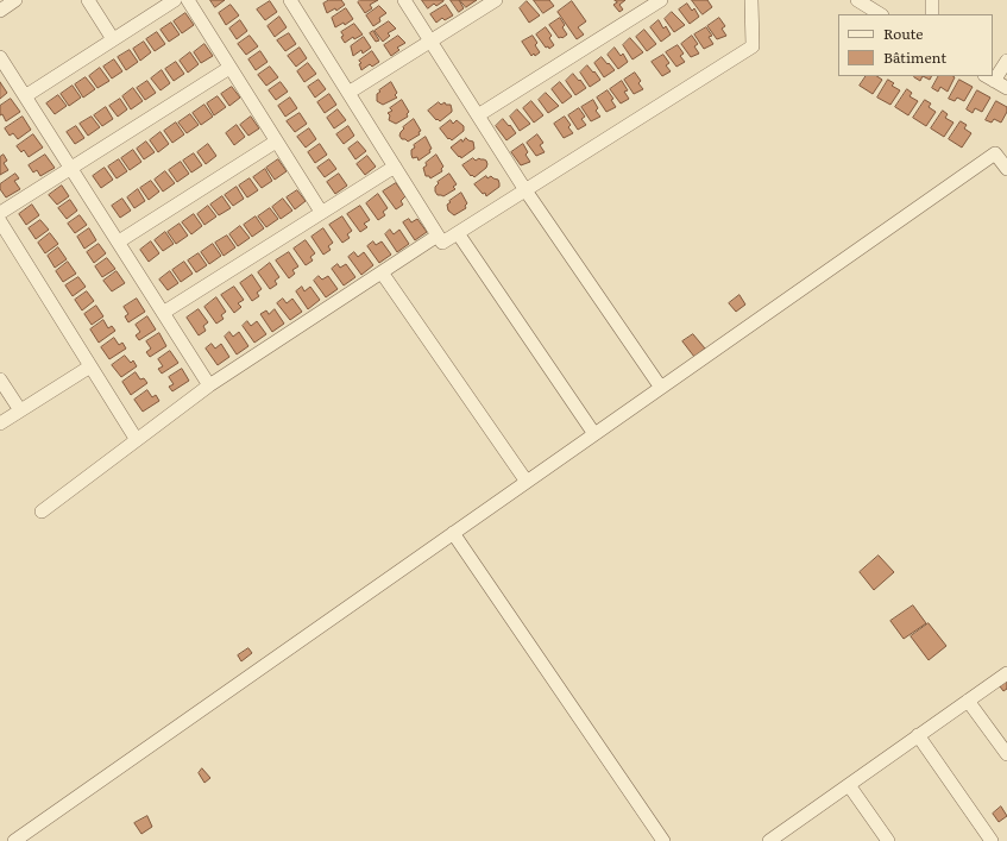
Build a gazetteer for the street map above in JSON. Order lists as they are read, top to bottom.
{
  "legend": ["Route", "Bâtiment"]
}
